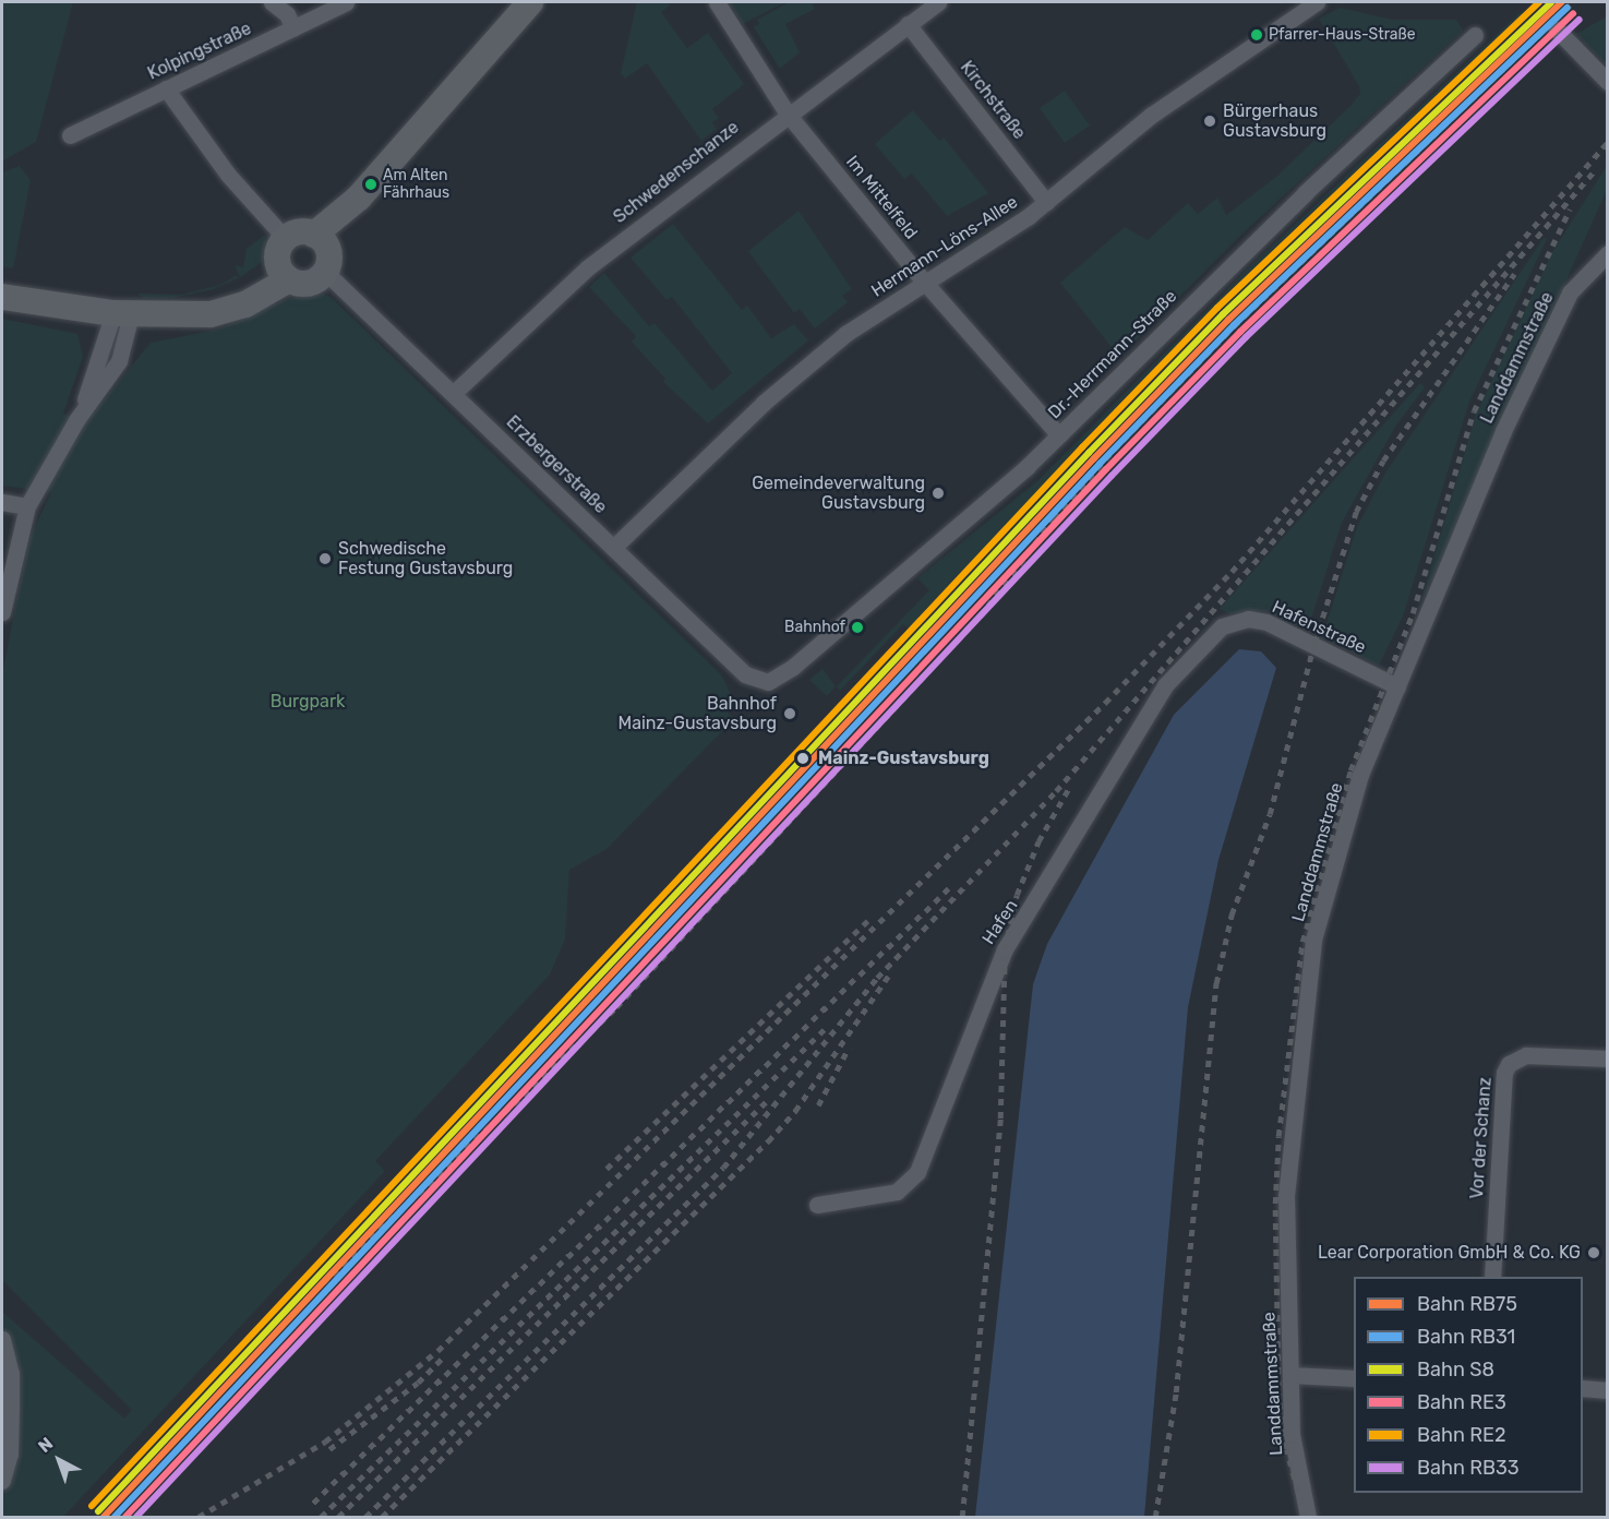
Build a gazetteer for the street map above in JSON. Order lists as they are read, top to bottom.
{
  "streets": {
    "street": [
      "Kolpingstraße",
      "Kirchstraße",
      "Schwedenschanze",
      "Im Mittelfeld",
      "Hermann-Löns-Allee",
      "Dr.-Herrmann-Straße",
      "Landdammstraße",
      "Erzbergerstraße",
      "Hafenstraße",
      "Hafen",
      "Vor der Schanz"
    ]
  },
  "crossings": [
    ["Kirchstraße", "Schwedenschanze"],
    ["Kirchstraße", "Hermann-Löns-Allee"],
    ["Schwedenschanze", "Im Mittelfeld"],
    ["Schwedenschanze", "Erzbergerstraße"],
    ["Im Mittelfeld", "Hermann-Löns-Allee"],
    ["Im Mittelfeld", "Dr.-Herrmann-Straße"],
    ["Hermann-Löns-Allee", "Erzbergerstraße"],
    ["Dr.-Herrmann-Straße", "Erzbergerstraße"],
    ["Landdammstraße", "Hafenstraße"],
    ["Hafenstraße", "Hafen"]
  ],
  "parks": ["Burgpark"],
  "places": [
    "Pfarrer-Haus-Straße",
    "Bürgerhaus Gustavsburg",
    "Am Alten Fährhaus",
    "Gemeindeverwaltung Gustavsburg",
    "Schwedische Festung Gustavsburg",
    "Bahnhof",
    "Bahnhof Mainz-Gustavsburg",
    "Mainz-Gustavsburg",
    "Lear Corporation GmbH & Co. KG"
  ],
  "lines": [
    "rail line RB75",
    "rail line S8",
    "rail line RE2",
    "rail line RB31",
    "rail line RE3",
    "rail line RB33"
  ],
  "legend": [
    "Bahn RB75",
    "Bahn RB31",
    "Bahn S8",
    "Bahn RE3",
    "Bahn RE2",
    "Bahn RB33"
  ],
  "north": "top left"
}
